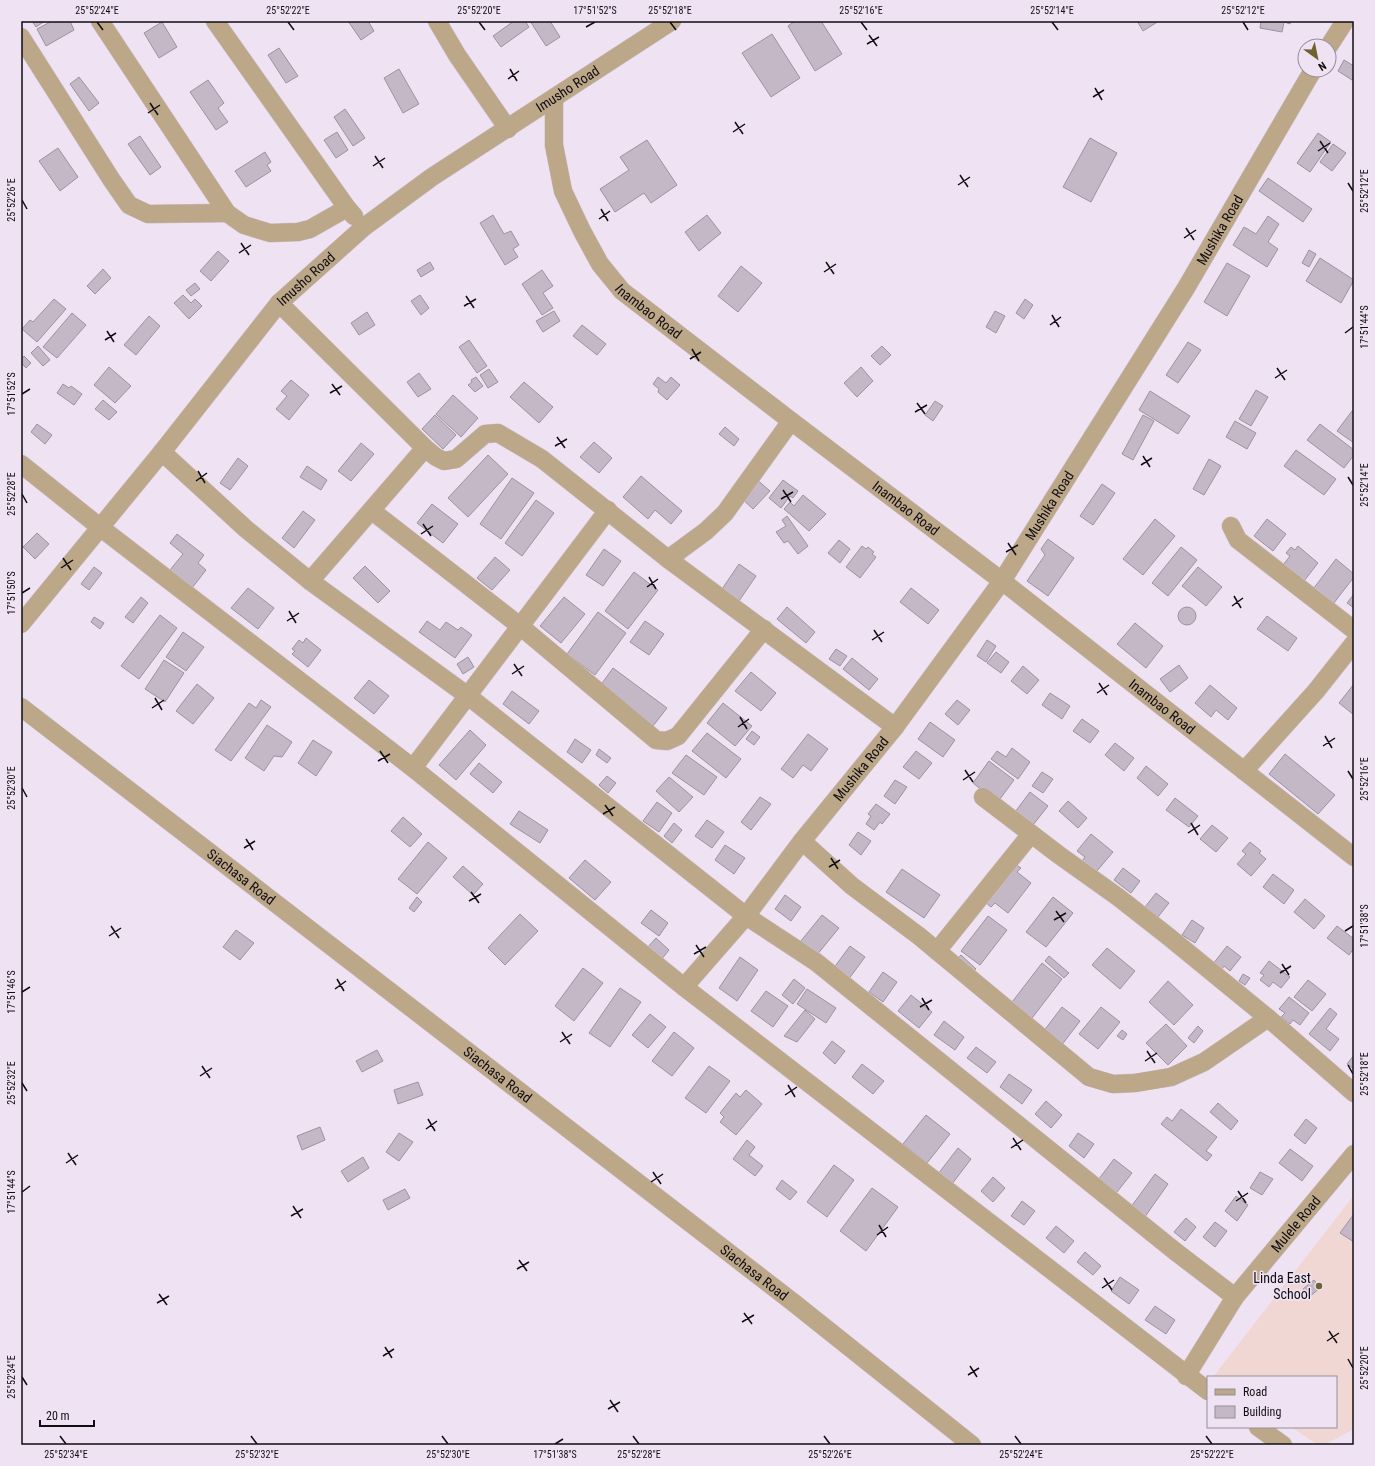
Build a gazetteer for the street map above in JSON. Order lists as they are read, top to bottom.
{
  "streets": {
    "street": [
      "Imusho Road",
      "Mushika Road",
      "Inambao Road",
      "Siachasa Road",
      "Mulele Road"
    ]
  },
  "crossings": [
    ["Imusho Road", "Inambao Road"],
    ["Mushika Road", "Inambao Road"]
  ],
  "places": ["Linda East School"],
  "legend": ["Road", "Building"],
  "scale_bar": "20 m",
  "north": "bottom right",
  "coordinates": [
    "25°52'24\"E",
    "25°52'22\"E",
    "25°52'20\"E",
    "17°51'52\"S",
    "25°52'18\"E",
    "25°52'16\"E",
    "25°52'14\"E",
    "25°52'12\"E",
    "25°52'26\"E",
    "17°51'44\"S",
    "25°52'28\"E",
    "17°51'50\"S",
    "25°52'30\"E",
    "17°51'38\"S",
    "17°51'46\"S",
    "25°52'32\"E",
    "25°52'34\"E"
  ]
}
